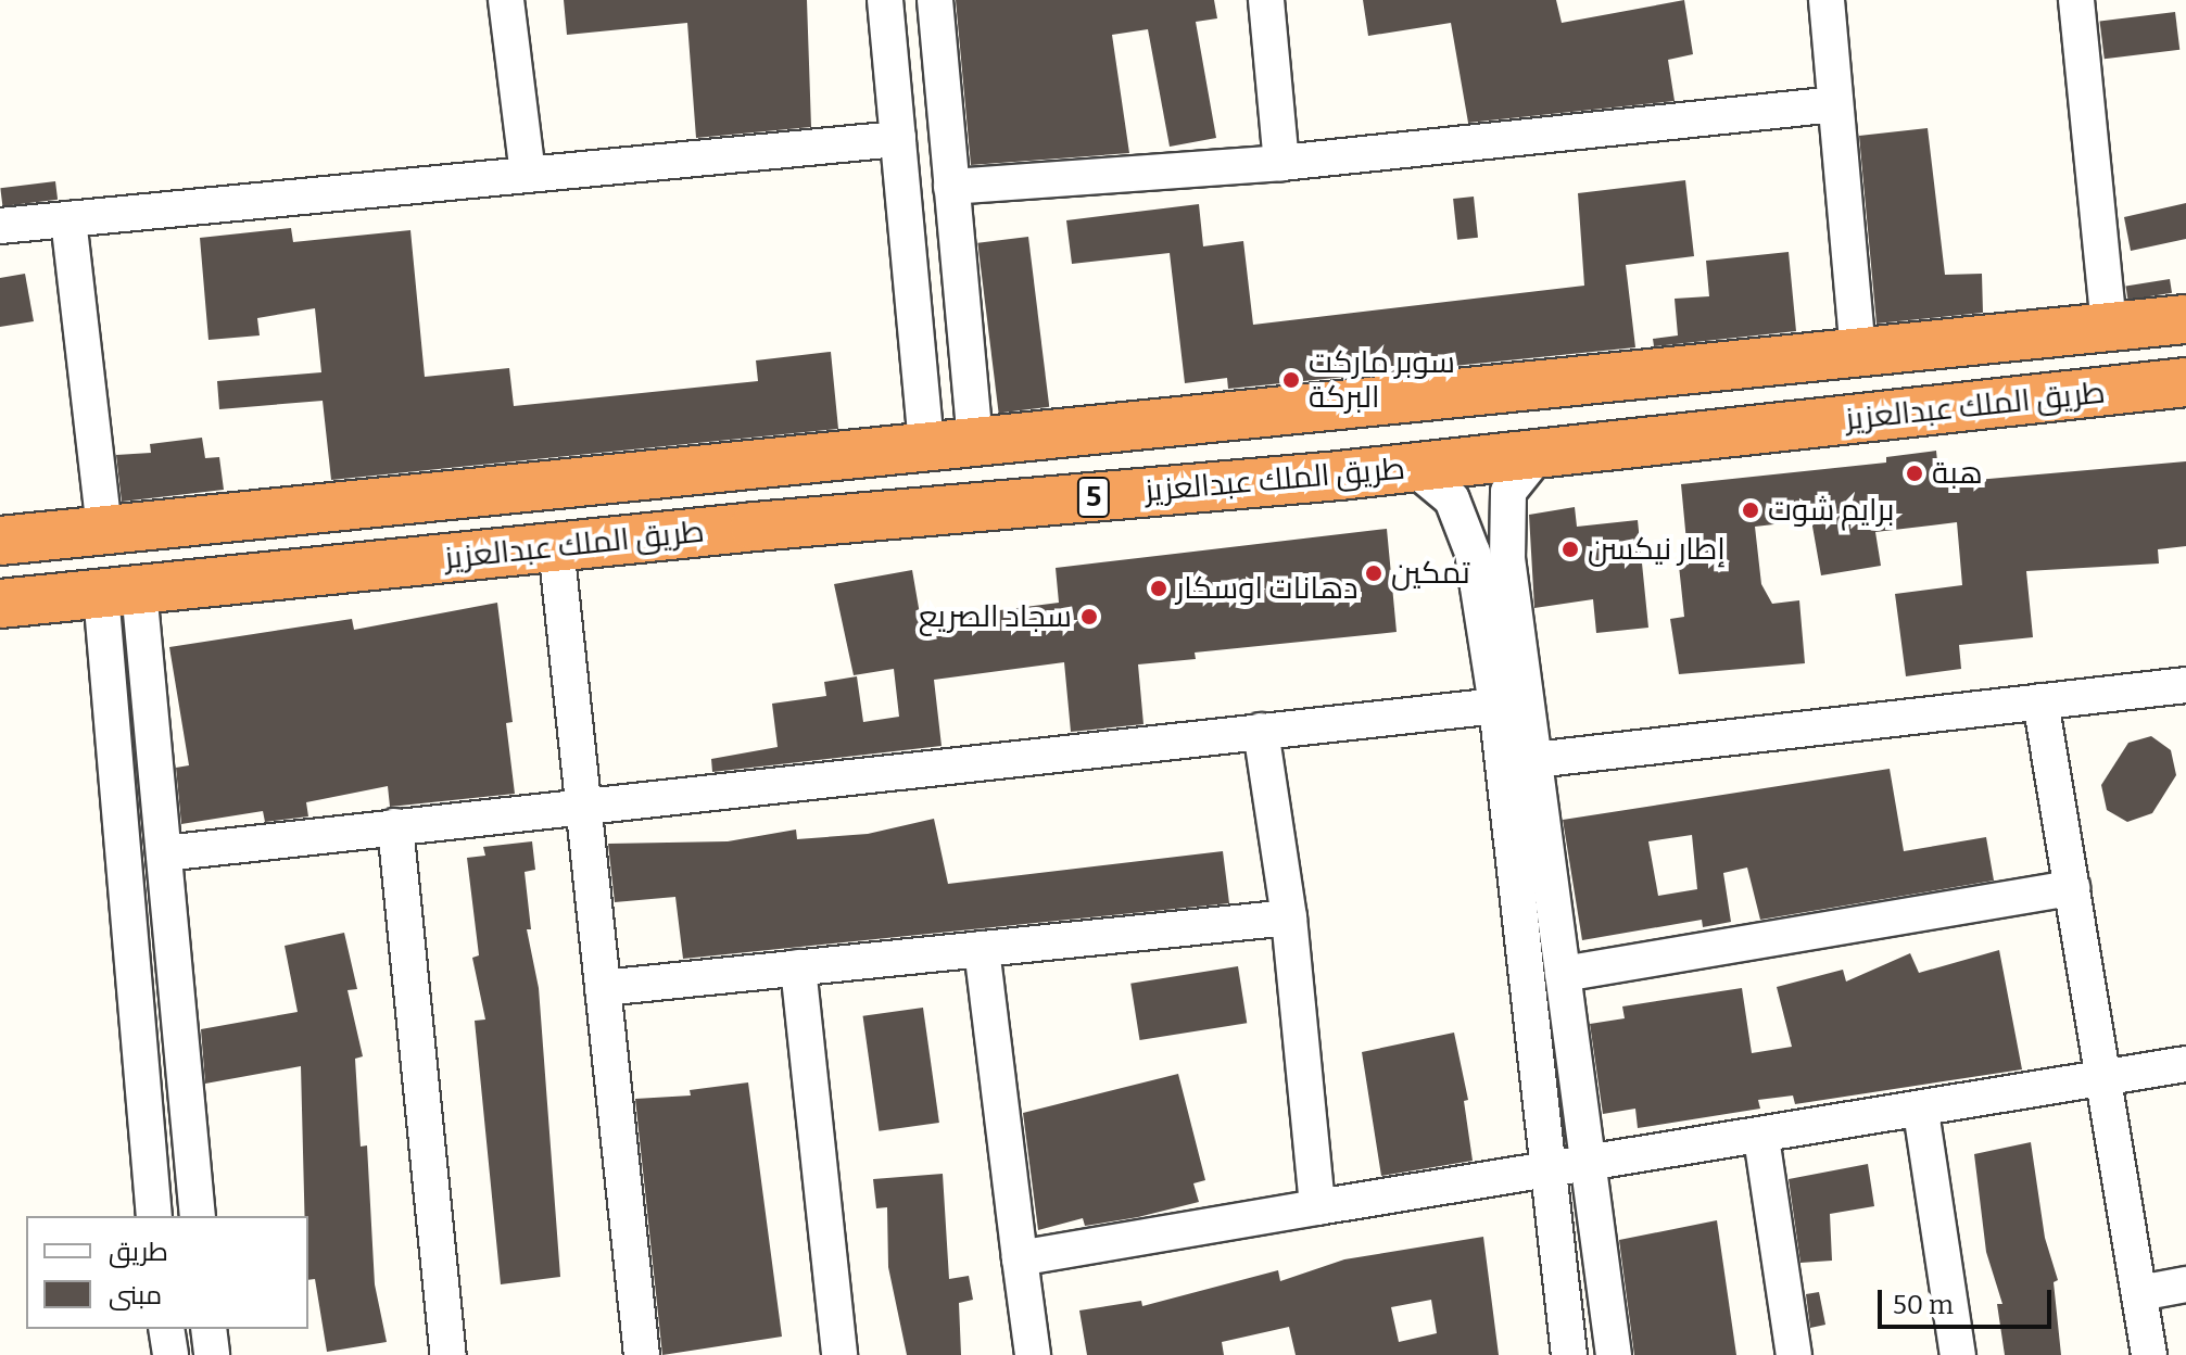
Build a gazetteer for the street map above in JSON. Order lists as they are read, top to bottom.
{
  "streets": {
    "highway": ["طريق الملك عبدالعزيز", "5"]
  },
  "places": [
    "سوبر ماركت البركة",
    "هبة",
    "برايم شوت",
    "إطار نيكسن",
    "تمكين",
    "دهانات اوسكار",
    "سجاد الصريع"
  ],
  "legend": ["طريق", "مبنى"],
  "scale_bar": "50 m"
}
